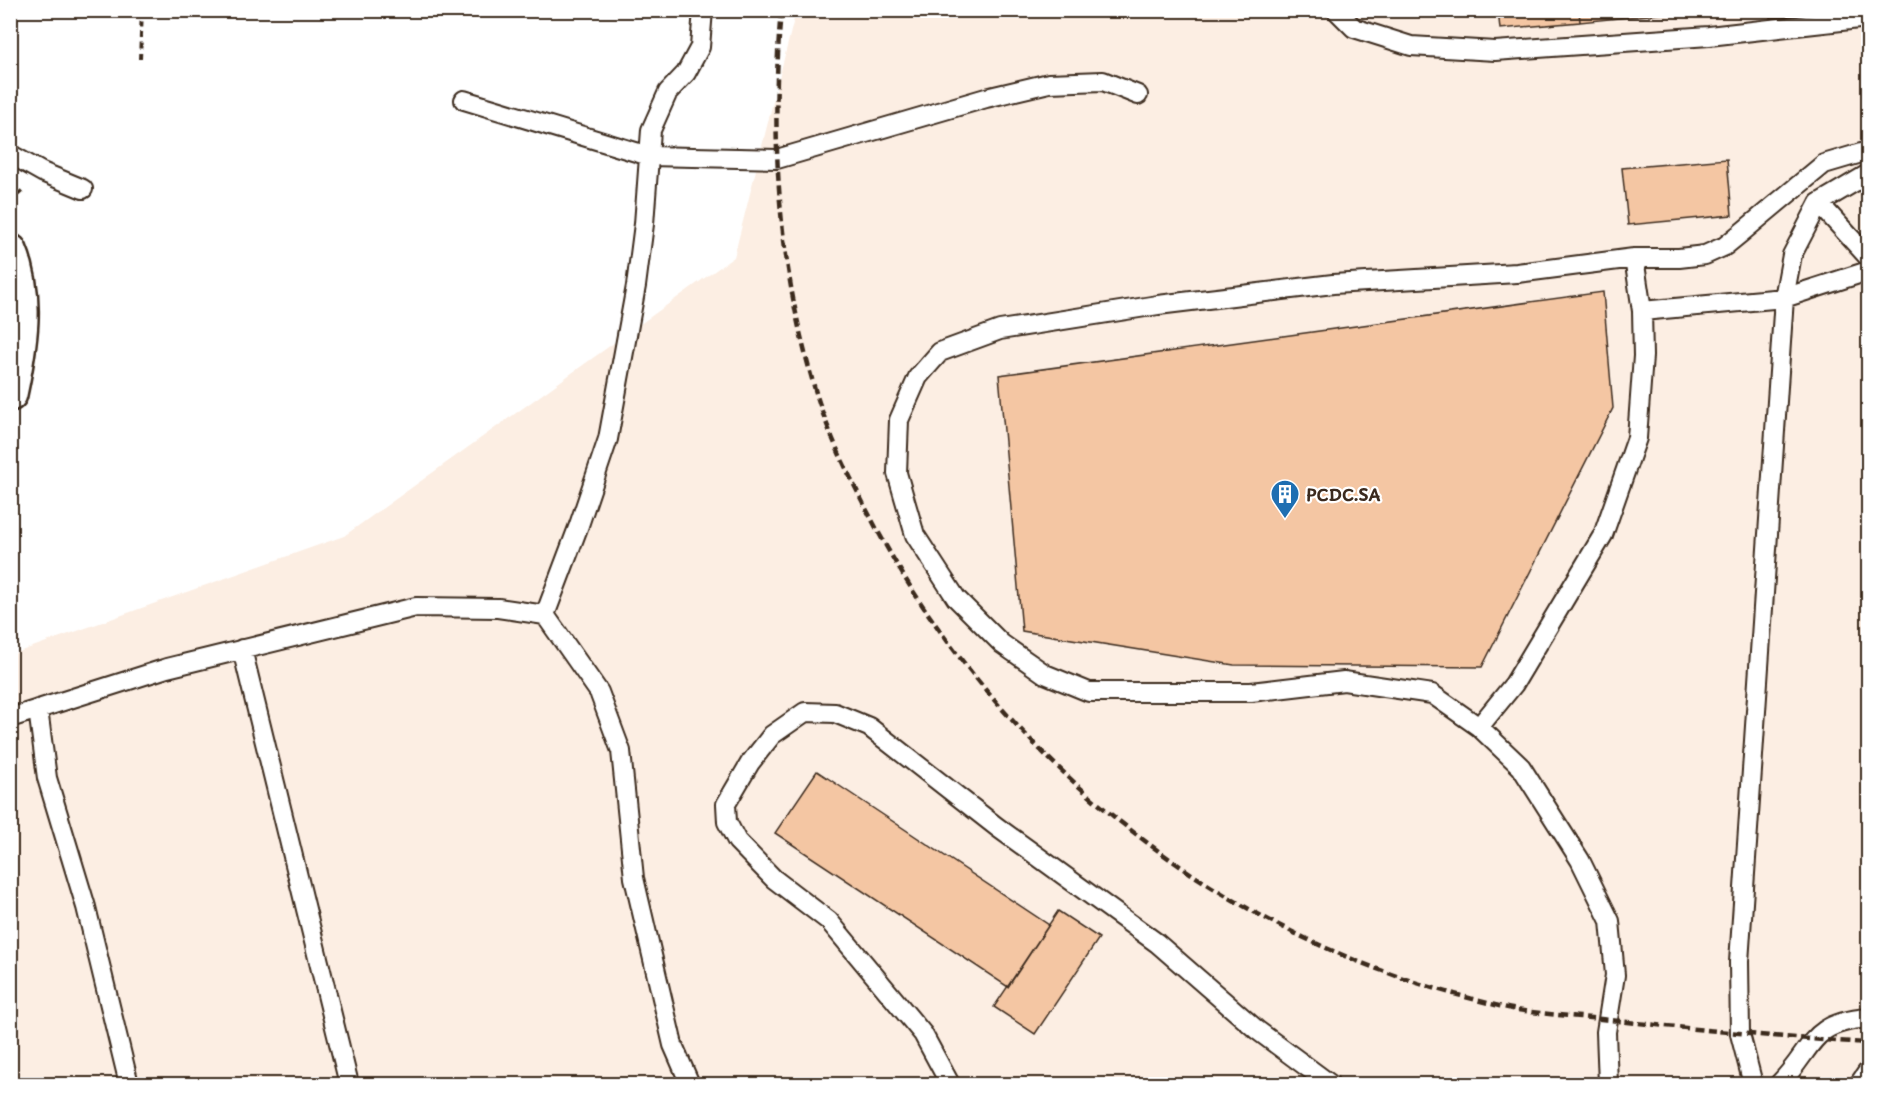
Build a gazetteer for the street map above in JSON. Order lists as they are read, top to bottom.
{
  "places": {
    "building": ["PCDC.SA"]
  }
}
